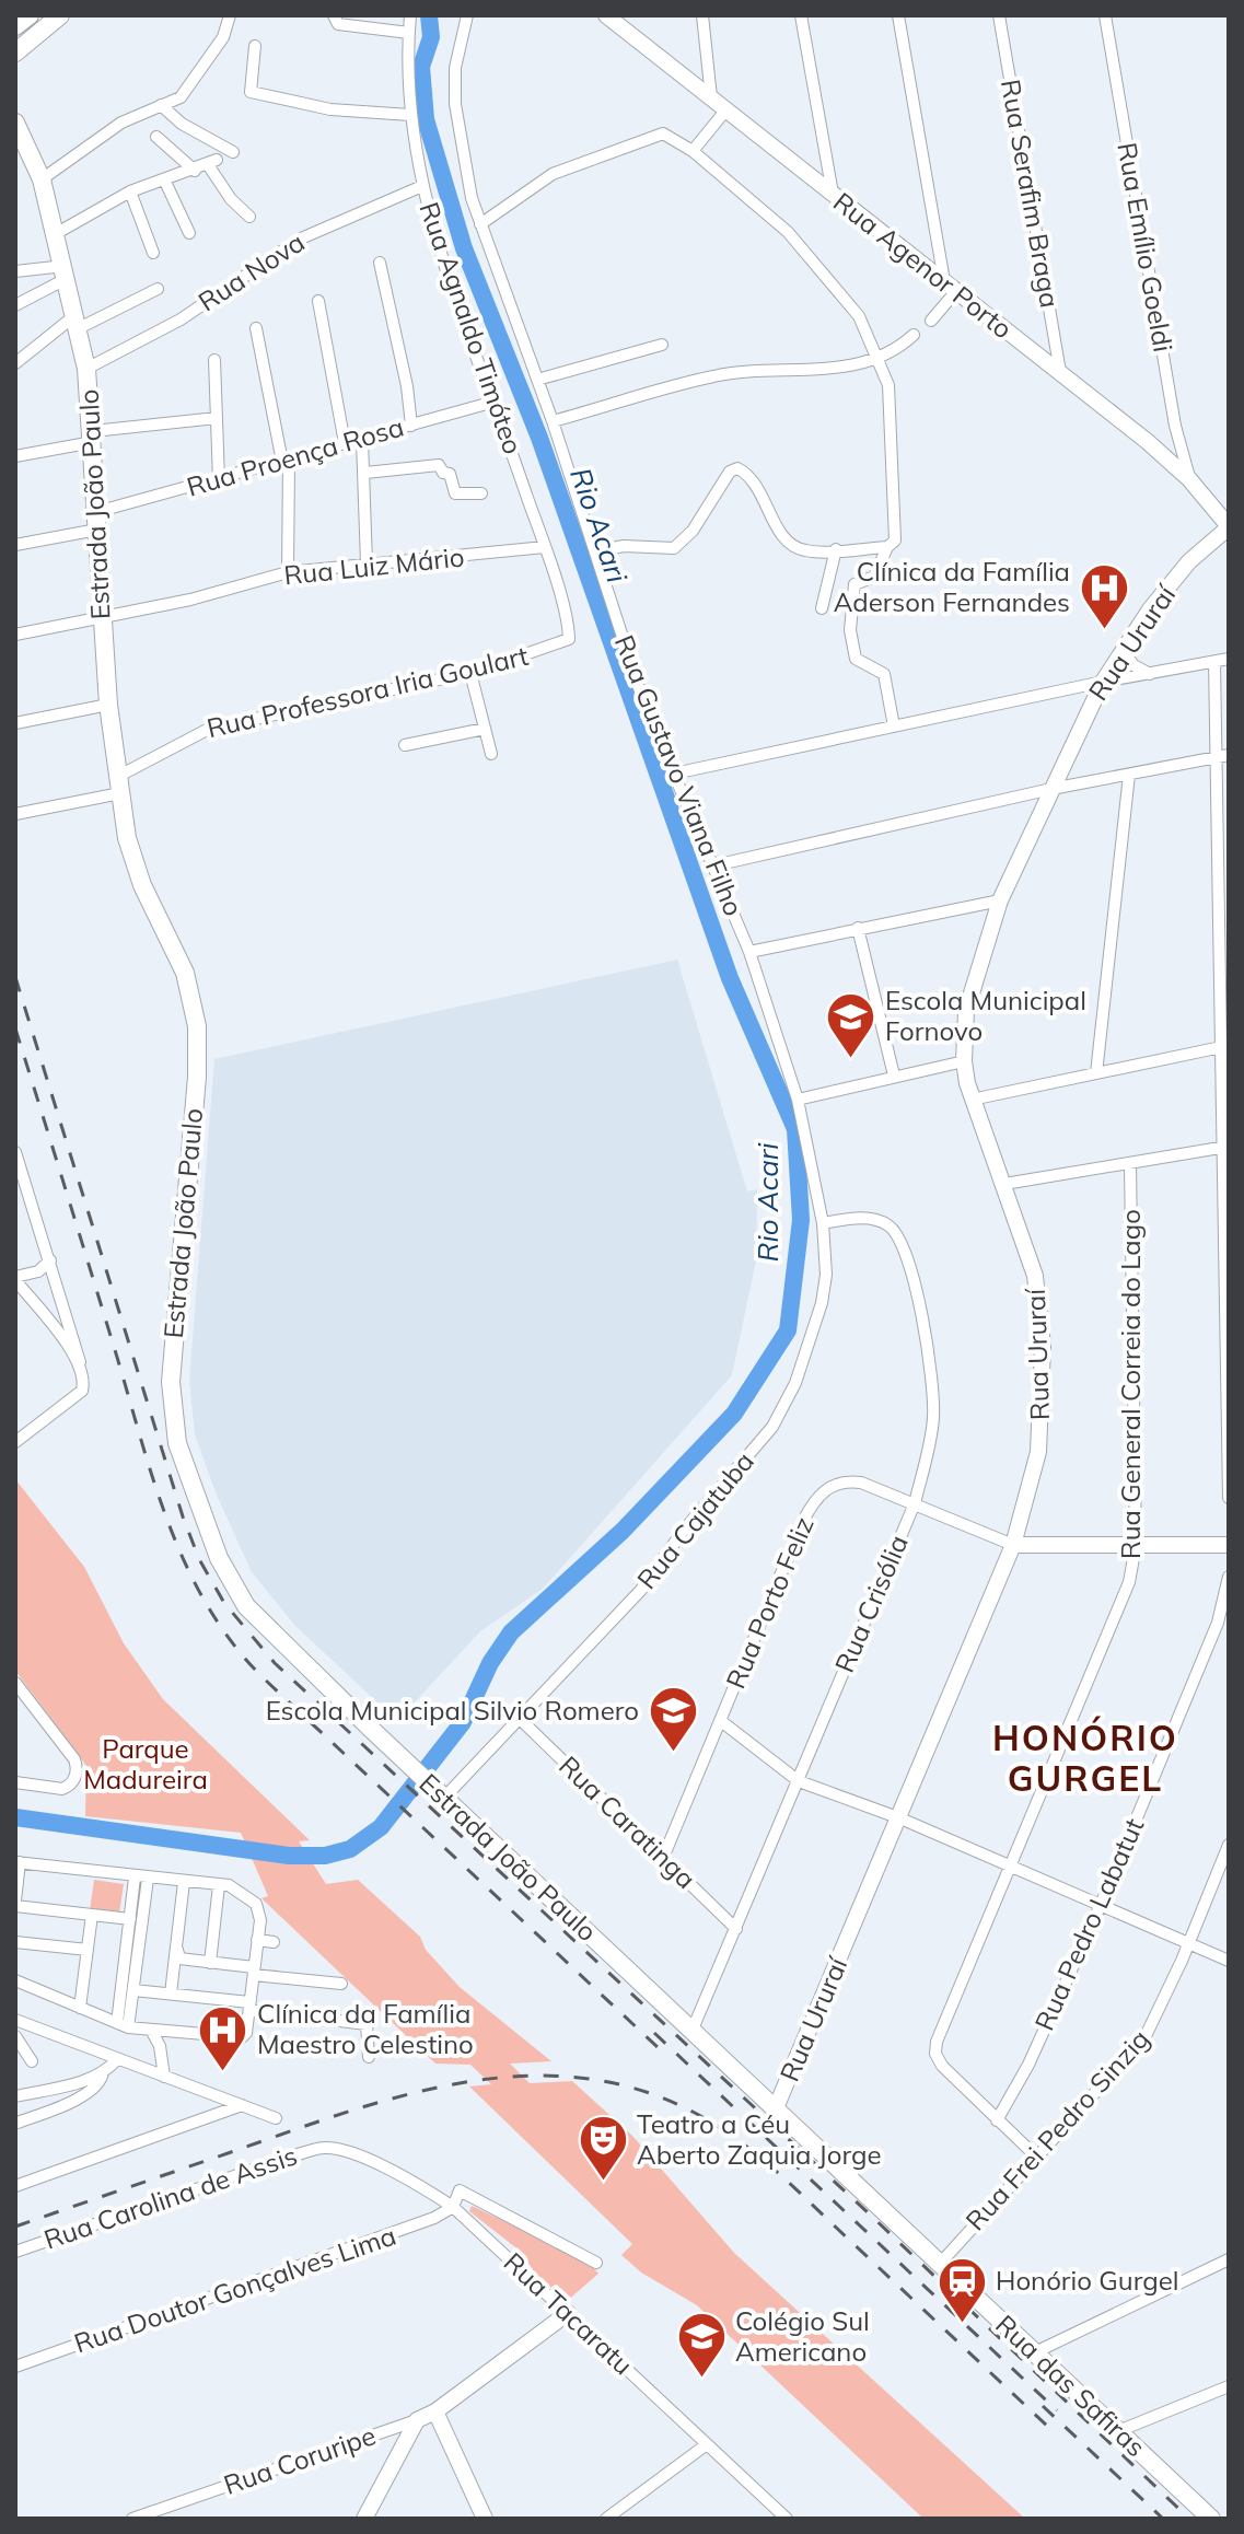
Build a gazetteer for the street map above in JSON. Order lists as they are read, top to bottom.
{
  "streets": {
    "main road": ["Estrada João Paulo", "Rua das Safiras"],
    "street": [
      "Rua Serafim Braga",
      "Rua Emílio Goeldi",
      "Rua Agenor Porto",
      "Rua Nova",
      "Rua Agnaldo Timóteo",
      "Rua Proença Rosa",
      "Rua Luiz Mário",
      "Rua Ururaí",
      "Rua Professora Iria Goulart",
      "Rua Gustavo Viana Filho",
      "Rua General Correia do Lago",
      "Rua Cajatuba",
      "Rua Porto Feliz",
      "Rua Crisólia",
      "Rua Caratinga",
      "Rua Pedro Labatut",
      "Rua Frei Pedro Sinzig",
      "Rua Carolina de Assis",
      "Rua Doutor Gonçalves Lima",
      "Rua Tacaratu",
      "Rua Coruripe"
    ]
  },
  "crossings": [
    ["Rua Serafim Braga", "Rua Agenor Porto"],
    ["Rua Emílio Goeldi", "Rua Agenor Porto"],
    ["Rua Agenor Porto", "Rua Ururaí"],
    ["Rua Nova", "Rua Agnaldo Timóteo"],
    ["Rua Nova", "Estrada João Paulo"],
    ["Rua Agnaldo Timóteo", "Rua Proença Rosa"],
    ["Rua Agnaldo Timóteo", "Rua Luiz Mário"],
    ["Rua Agnaldo Timóteo", "Rua Professora Iria Goulart"],
    ["Rua Proença Rosa", "Estrada João Paulo"],
    ["Estrada João Paulo", "Rua Luiz Mário"],
    ["Estrada João Paulo", "Rua Ururaí"],
    ["Estrada João Paulo", "Rua Professora Iria Goulart"],
    ["Estrada João Paulo", "Rua Cajatuba"],
    ["Estrada João Paulo", "Rua Crisólia"],
    ["Estrada João Paulo", "Rua das Safiras"],
    ["Rua Ururaí", "Rua Porto Feliz"],
    ["Rua Ururaí", "Rua das Safiras"],
    ["Rua Gustavo Viana Filho", "Rua Cajatuba"],
    ["Rua General Correia do Lago", "Rua Pedro Labatut"],
    ["Rua General Correia do Lago", "Rua Frei Pedro Sinzig"],
    ["Rua Cajatuba", "Rua Crisólia"],
    ["Rua Cajatuba", "Rua Caratinga"],
    ["Rua Porto Feliz", "Rua Crisólia"],
    ["Rua Porto Feliz", "Rua Caratinga"],
    ["Rua Crisólia", "Rua Caratinga"],
    ["Rua Frei Pedro Sinzig", "Rua das Safiras"],
    ["Rua Carolina de Assis", "Rua Tacaratu"],
    ["Rua Doutor Gonçalves Lima", "Rua Tacaratu"]
  ],
  "districts": ["HONÓRIO GURGEL"],
  "water": ["Rio Acari"],
  "parks": ["Parque Madureira"],
  "places": {
    "hospital": ["Clínica da Família Aderson Fernandes", "Clínica da Família Maestro Celestino"],
    "school or university": ["Escola Municipal Fornovo", "Escola Municipal Silvio Romero", "Colégio Sul Americano"],
    "theatre": ["Teatro a Céu Aberto Zaquia Jorge"],
    "station": ["Honório Gurgel"]
  }
}
